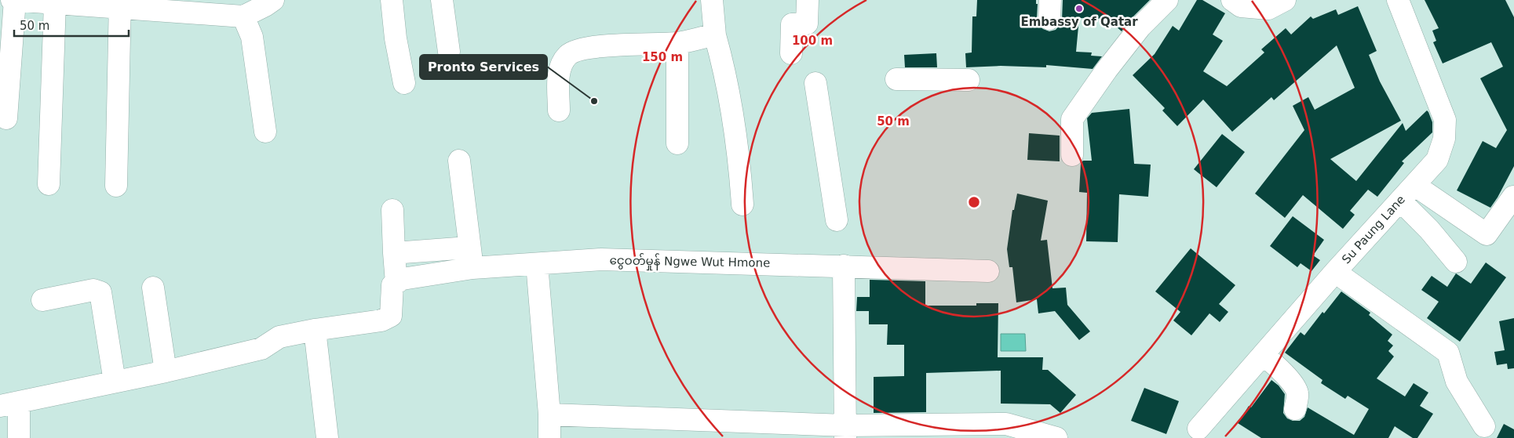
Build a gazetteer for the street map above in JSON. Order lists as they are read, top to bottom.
{
  "streets": {
    "street": ["Su Paung Lane", "ငွေဝတ်မှုန် Ngwe Wut Hmone"]
  },
  "places": ["Embassy of Qatar", "Pronto Services"],
  "scale_bar": "50 m",
  "rings": ["100 m", "150 m", "50 m"]
}
